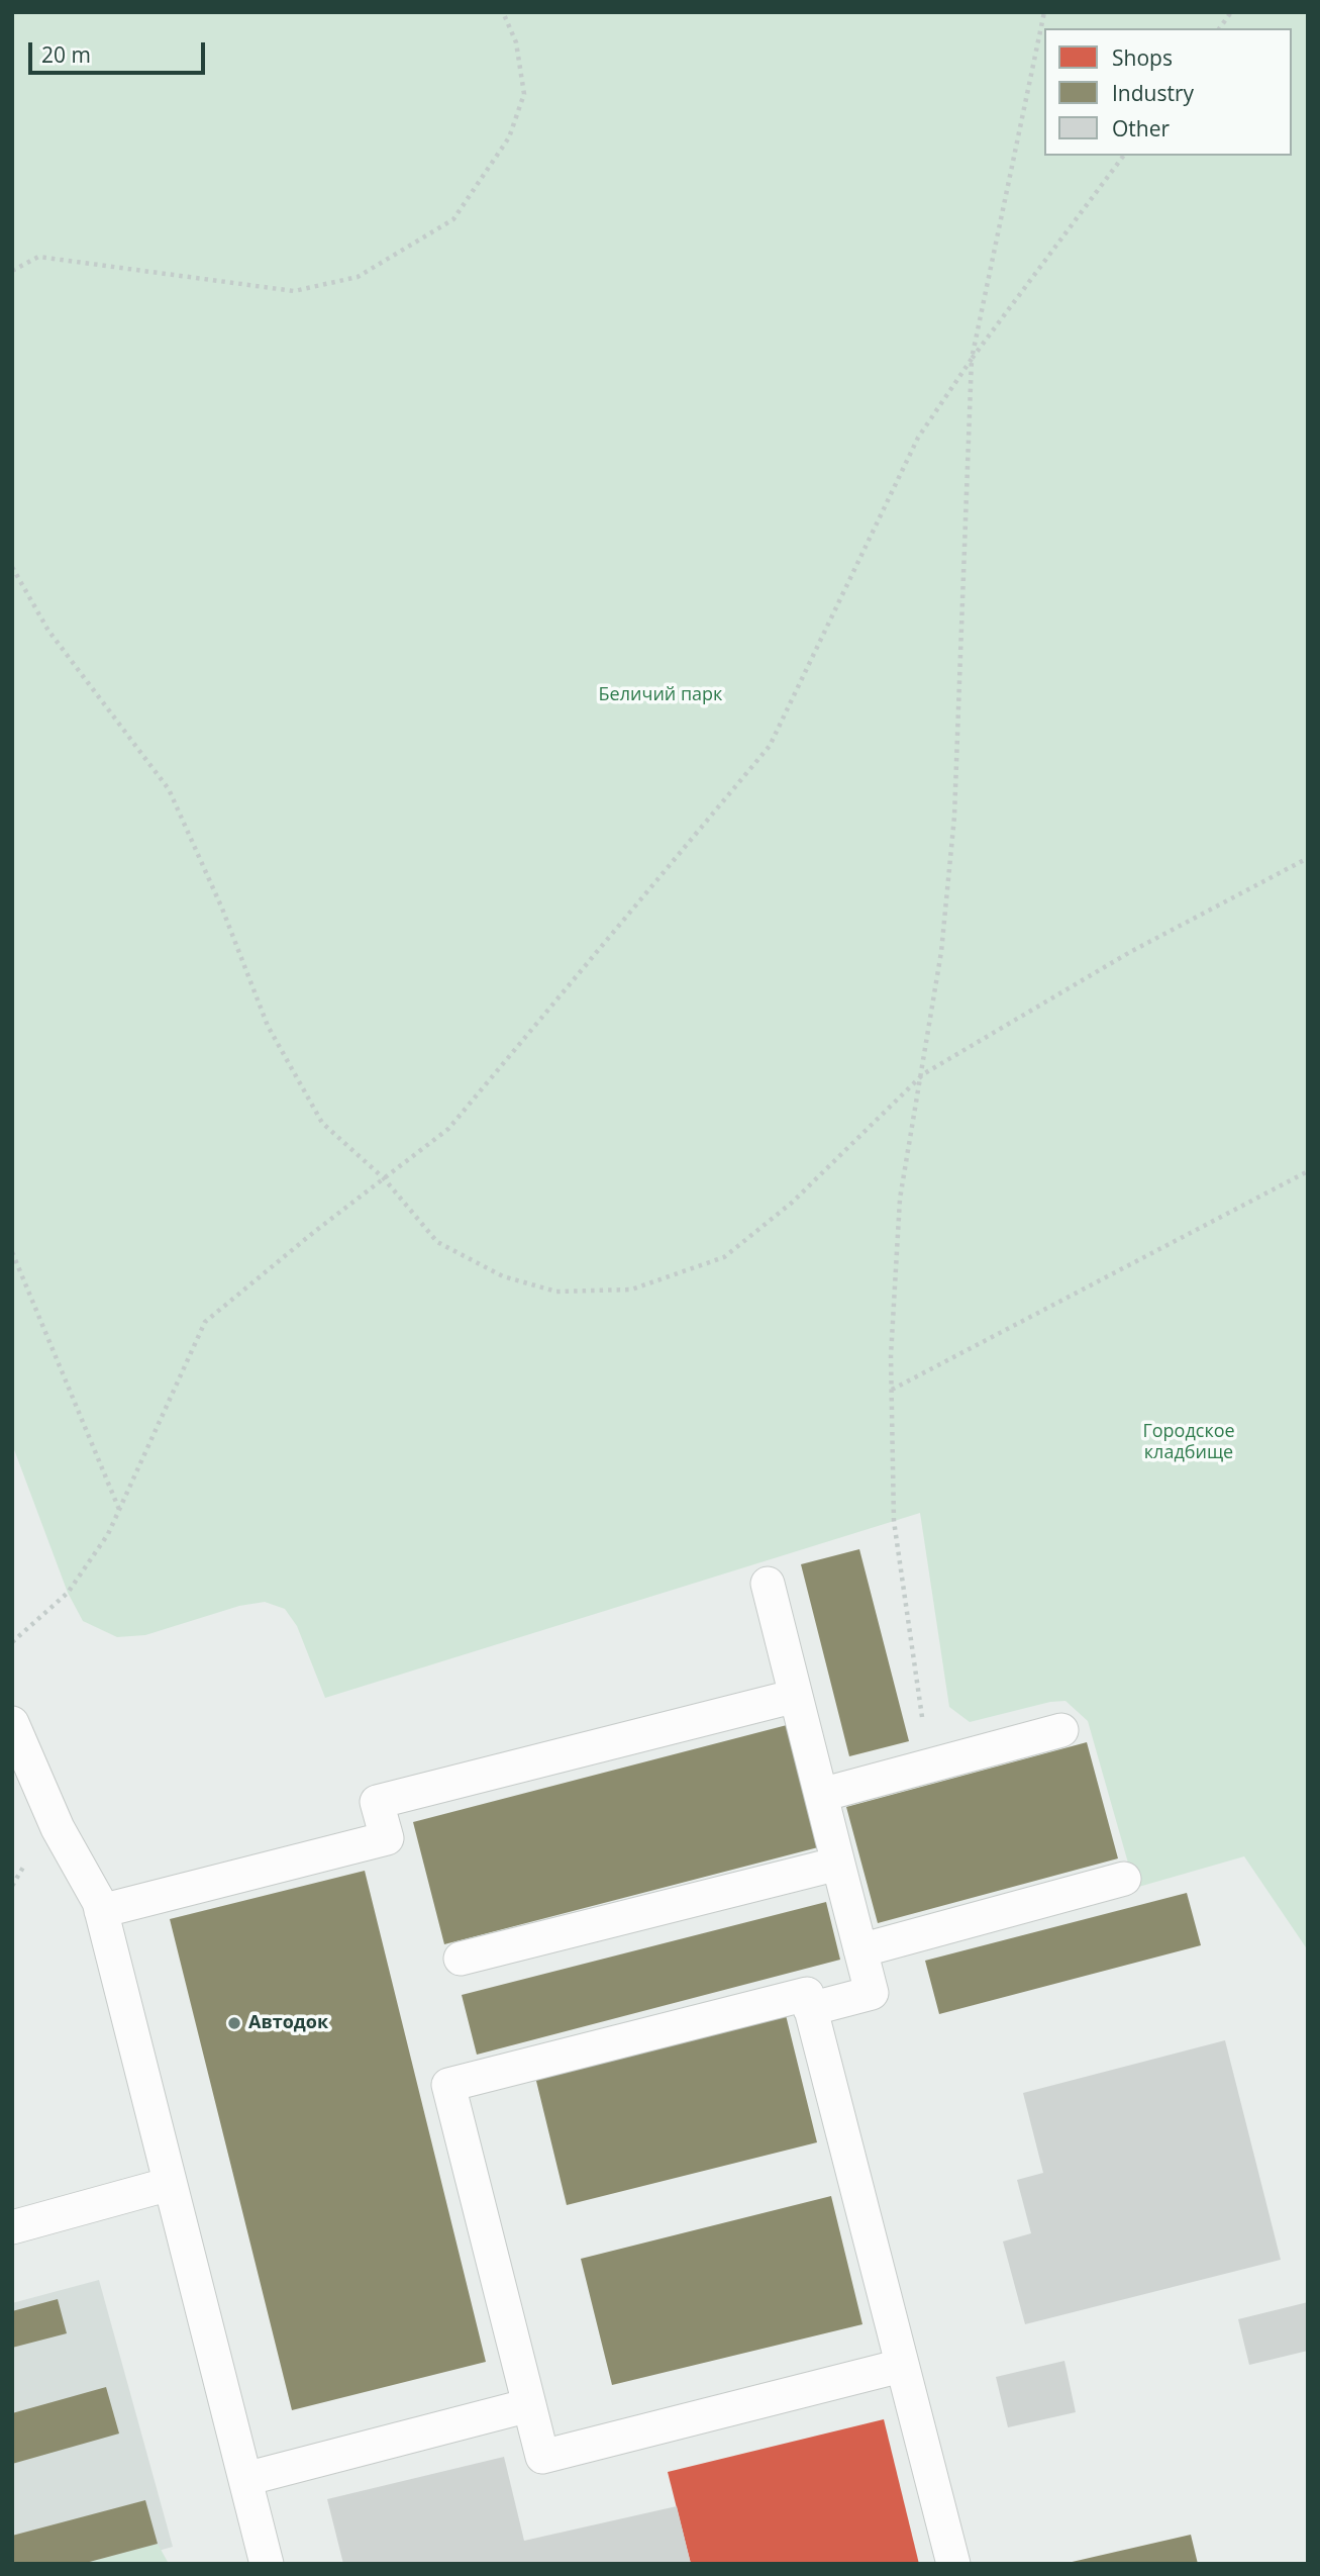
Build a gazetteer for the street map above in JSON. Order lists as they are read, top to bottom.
{
  "parks": ["Беличий парк", "Городское кладбище"],
  "places": ["Автодок"],
  "legend": ["Shops", "Industry", "Other"],
  "scale_bar": "20 m"
}
